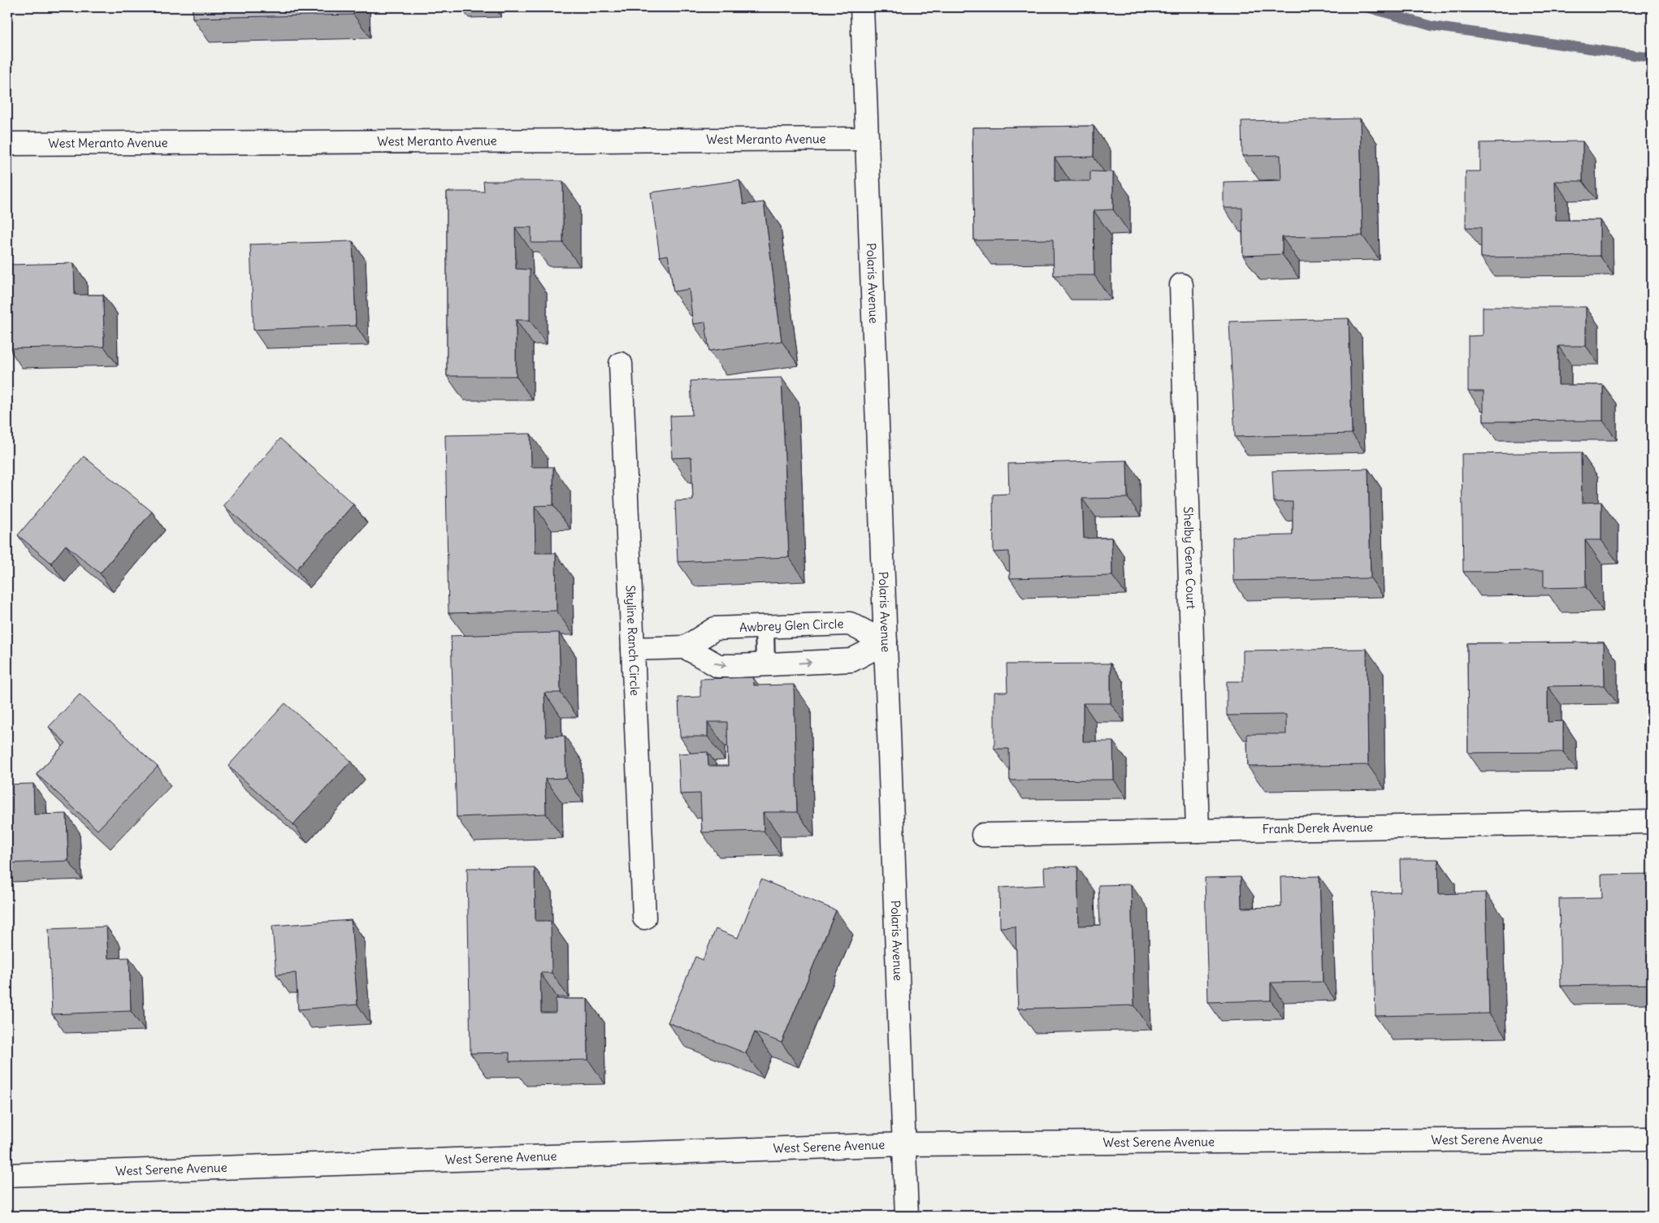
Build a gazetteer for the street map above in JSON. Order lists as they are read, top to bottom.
{
  "streets": {
    "street": [
      "West Meranto Avenue",
      "Polaris Avenue",
      "Shelby Gene Court",
      "Awbrey Glen Circle",
      "Skyline Ranch Circle",
      "Frank Derek Avenue",
      "West Serene Avenue"
    ]
  },
  "crossings": [
    ["West Meranto Avenue", "Polaris Avenue"],
    ["Polaris Avenue", "Awbrey Glen Circle"],
    ["Polaris Avenue", "West Serene Avenue"],
    ["Shelby Gene Court", "Frank Derek Avenue"]
  ]
}
